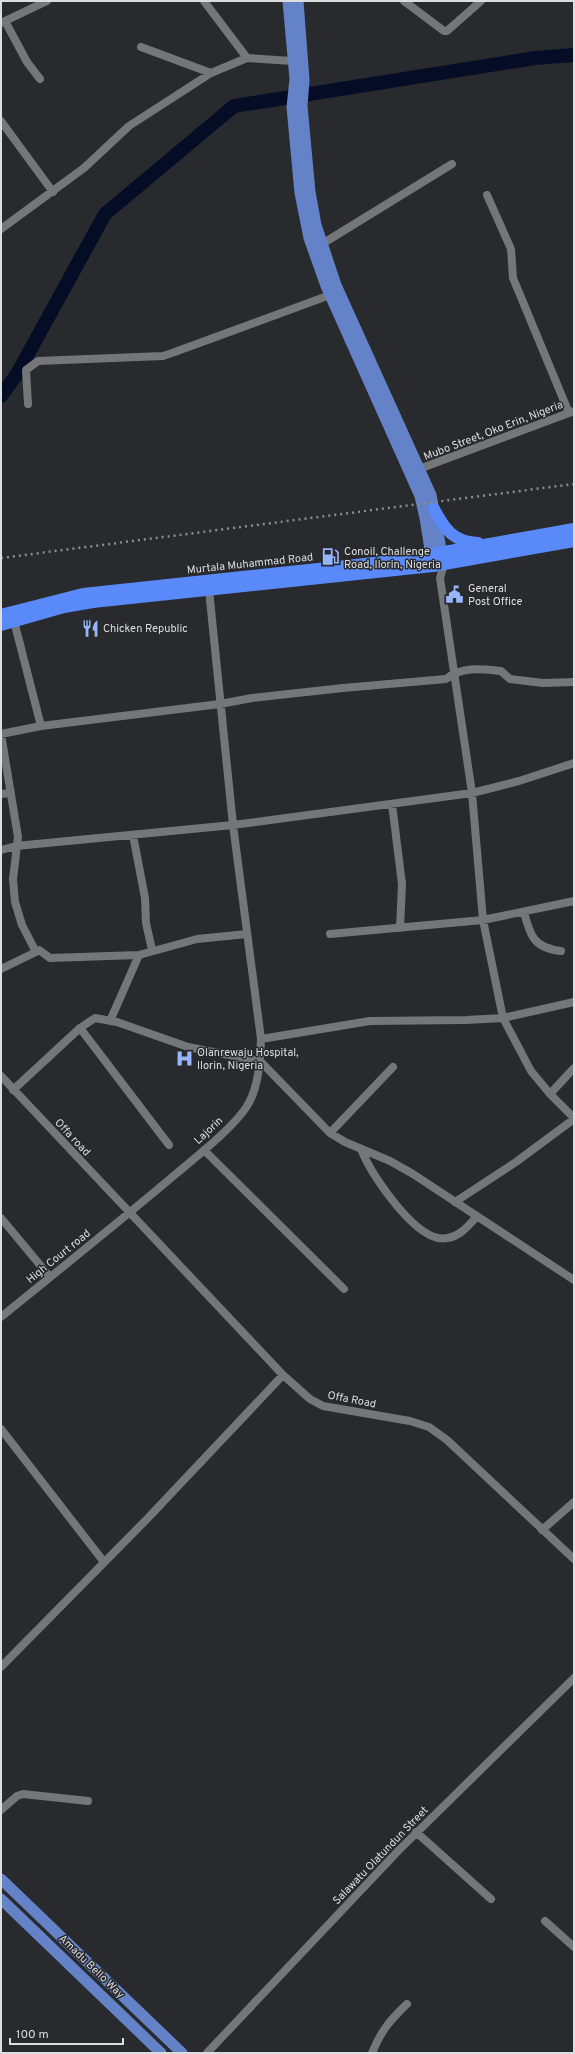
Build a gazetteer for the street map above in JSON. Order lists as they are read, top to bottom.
{
  "streets": {
    "highway": ["Murtala Muhammad Road"],
    "main road": ["Amadu Bello Way"],
    "street": [
      "Mubo Street, Oko Erin, Nigeria",
      "Lajorin",
      "Offa road",
      "High Court road",
      "Offa Road",
      "Salawatu Olatundun Street"
    ]
  },
  "crossings": [
    ["Murtala Muhammad Road", "Lajorin"],
    ["Lajorin", "Offa road"],
    ["Lajorin", "High Court road"],
    ["Lajorin", "Offa Road"],
    ["Offa road", "High Court road"],
    ["Offa road", "Offa Road"],
    ["High Court road", "Offa Road"]
  ],
  "places": {
    "fuel station": ["Conoil, Challenge Road, Ilorin, Nigeria"],
    "public building": ["General Post Office"],
    "restaurant": ["Chicken Republic"],
    "hospital": ["Olanrewaju Hospital, Ilorin, Nigeria"]
  },
  "scale_bar": "100 m"
}
